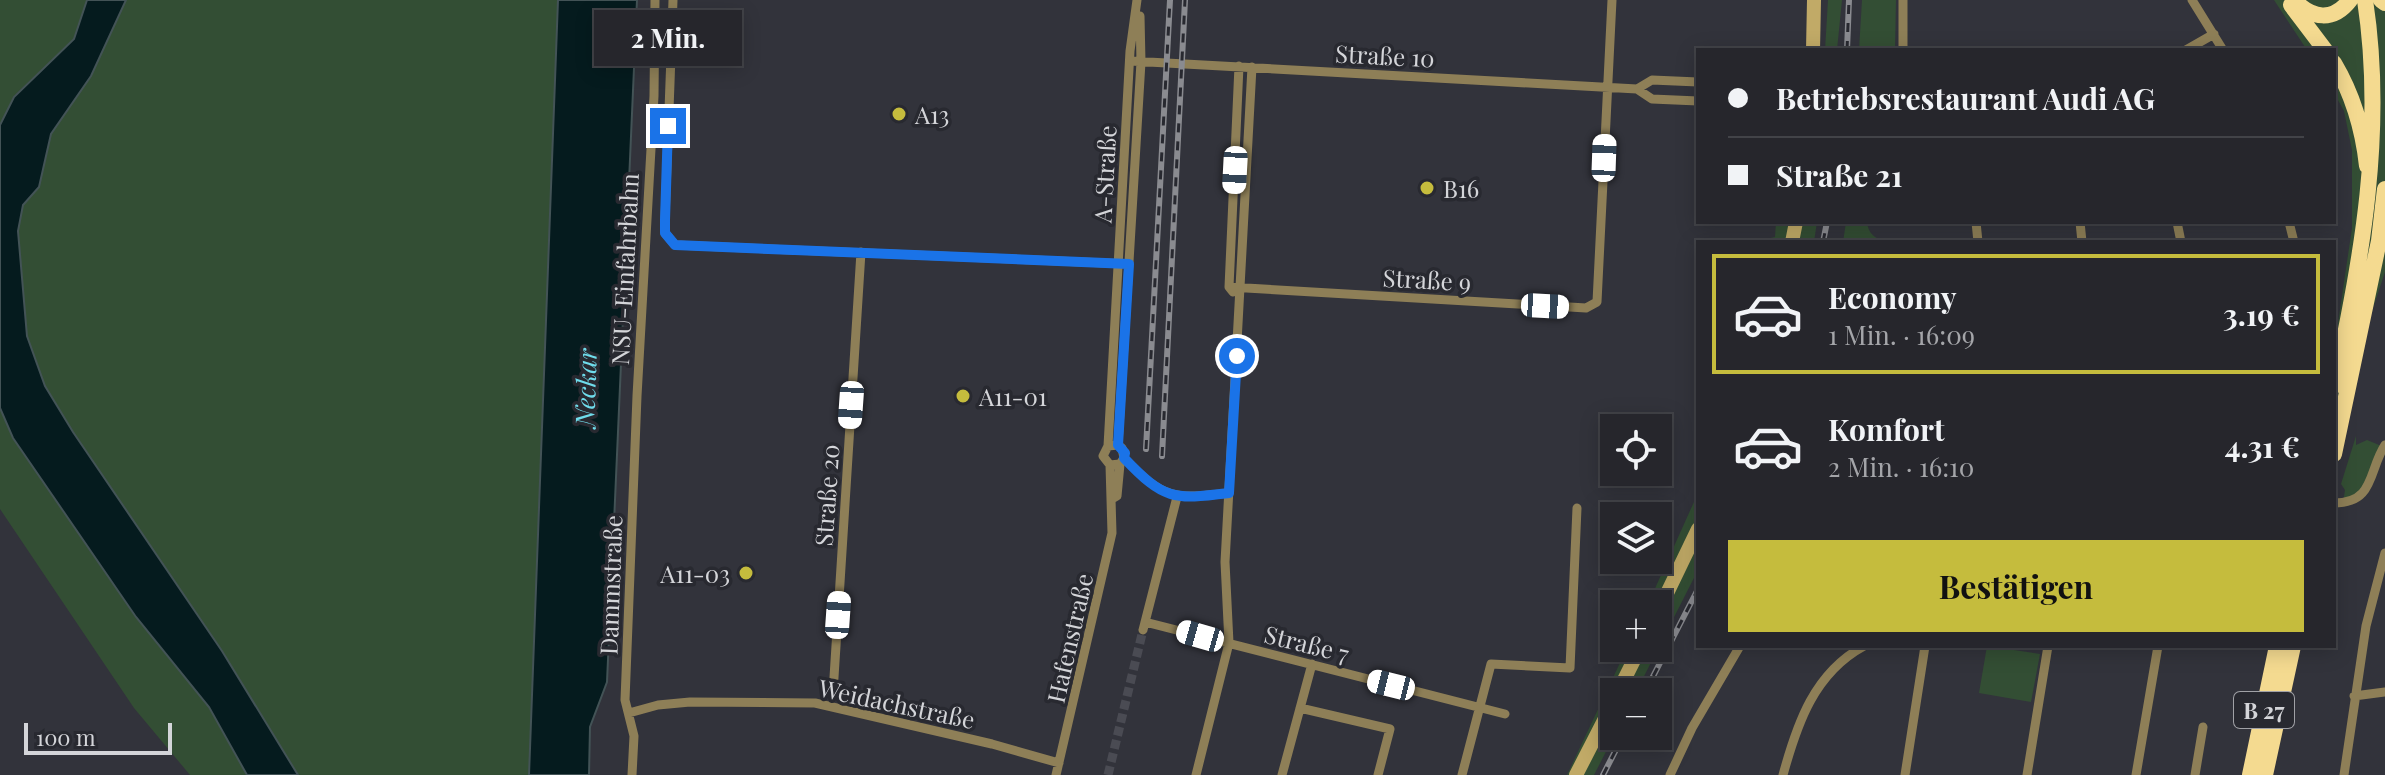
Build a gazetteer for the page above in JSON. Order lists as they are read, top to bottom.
{
  "streets": {
    "highway": ["B 27"],
    "street": [
      "Straße 10",
      "A-Straße",
      "NSU-Einfahrbahn",
      "Straße 9",
      "Straße 20",
      "Dammstraße",
      "Hafenstraße",
      "Straße 7",
      "Weidachstraße"
    ]
  },
  "crossings": [
    ["Straße 10", "A-Straße"],
    ["Straße 10", "Straße 9"],
    ["A-Straße", "Hafenstraße"],
    ["NSU-Einfahrbahn", "Dammstraße"],
    ["Dammstraße", "Weidachstraße"],
    ["Hafenstraße", "Weidachstraße"]
  ],
  "water": ["Neckar"],
  "places": [
    "A13",
    "B16",
    "A11-01",
    "A11-03"
  ],
  "scale_bar": "100 m",
  "page": {
    "bubble": "2 Min.",
    "banner": ["Betriebsrestaurant Audi AG", "Straße 21"],
    "list": [
      {
        "name": "Economy",
        "note": "1 Min. · 16:09",
        "value": "3.19 €"
      },
      {
        "name": "Komfort",
        "note": "2 Min. · 16:10",
        "value": "4.31 €"
      }
    ],
    "map_buttons": ["+", "−"],
    "buttons": "Bestätigen",
    "scale": "100 m"
  }
}
